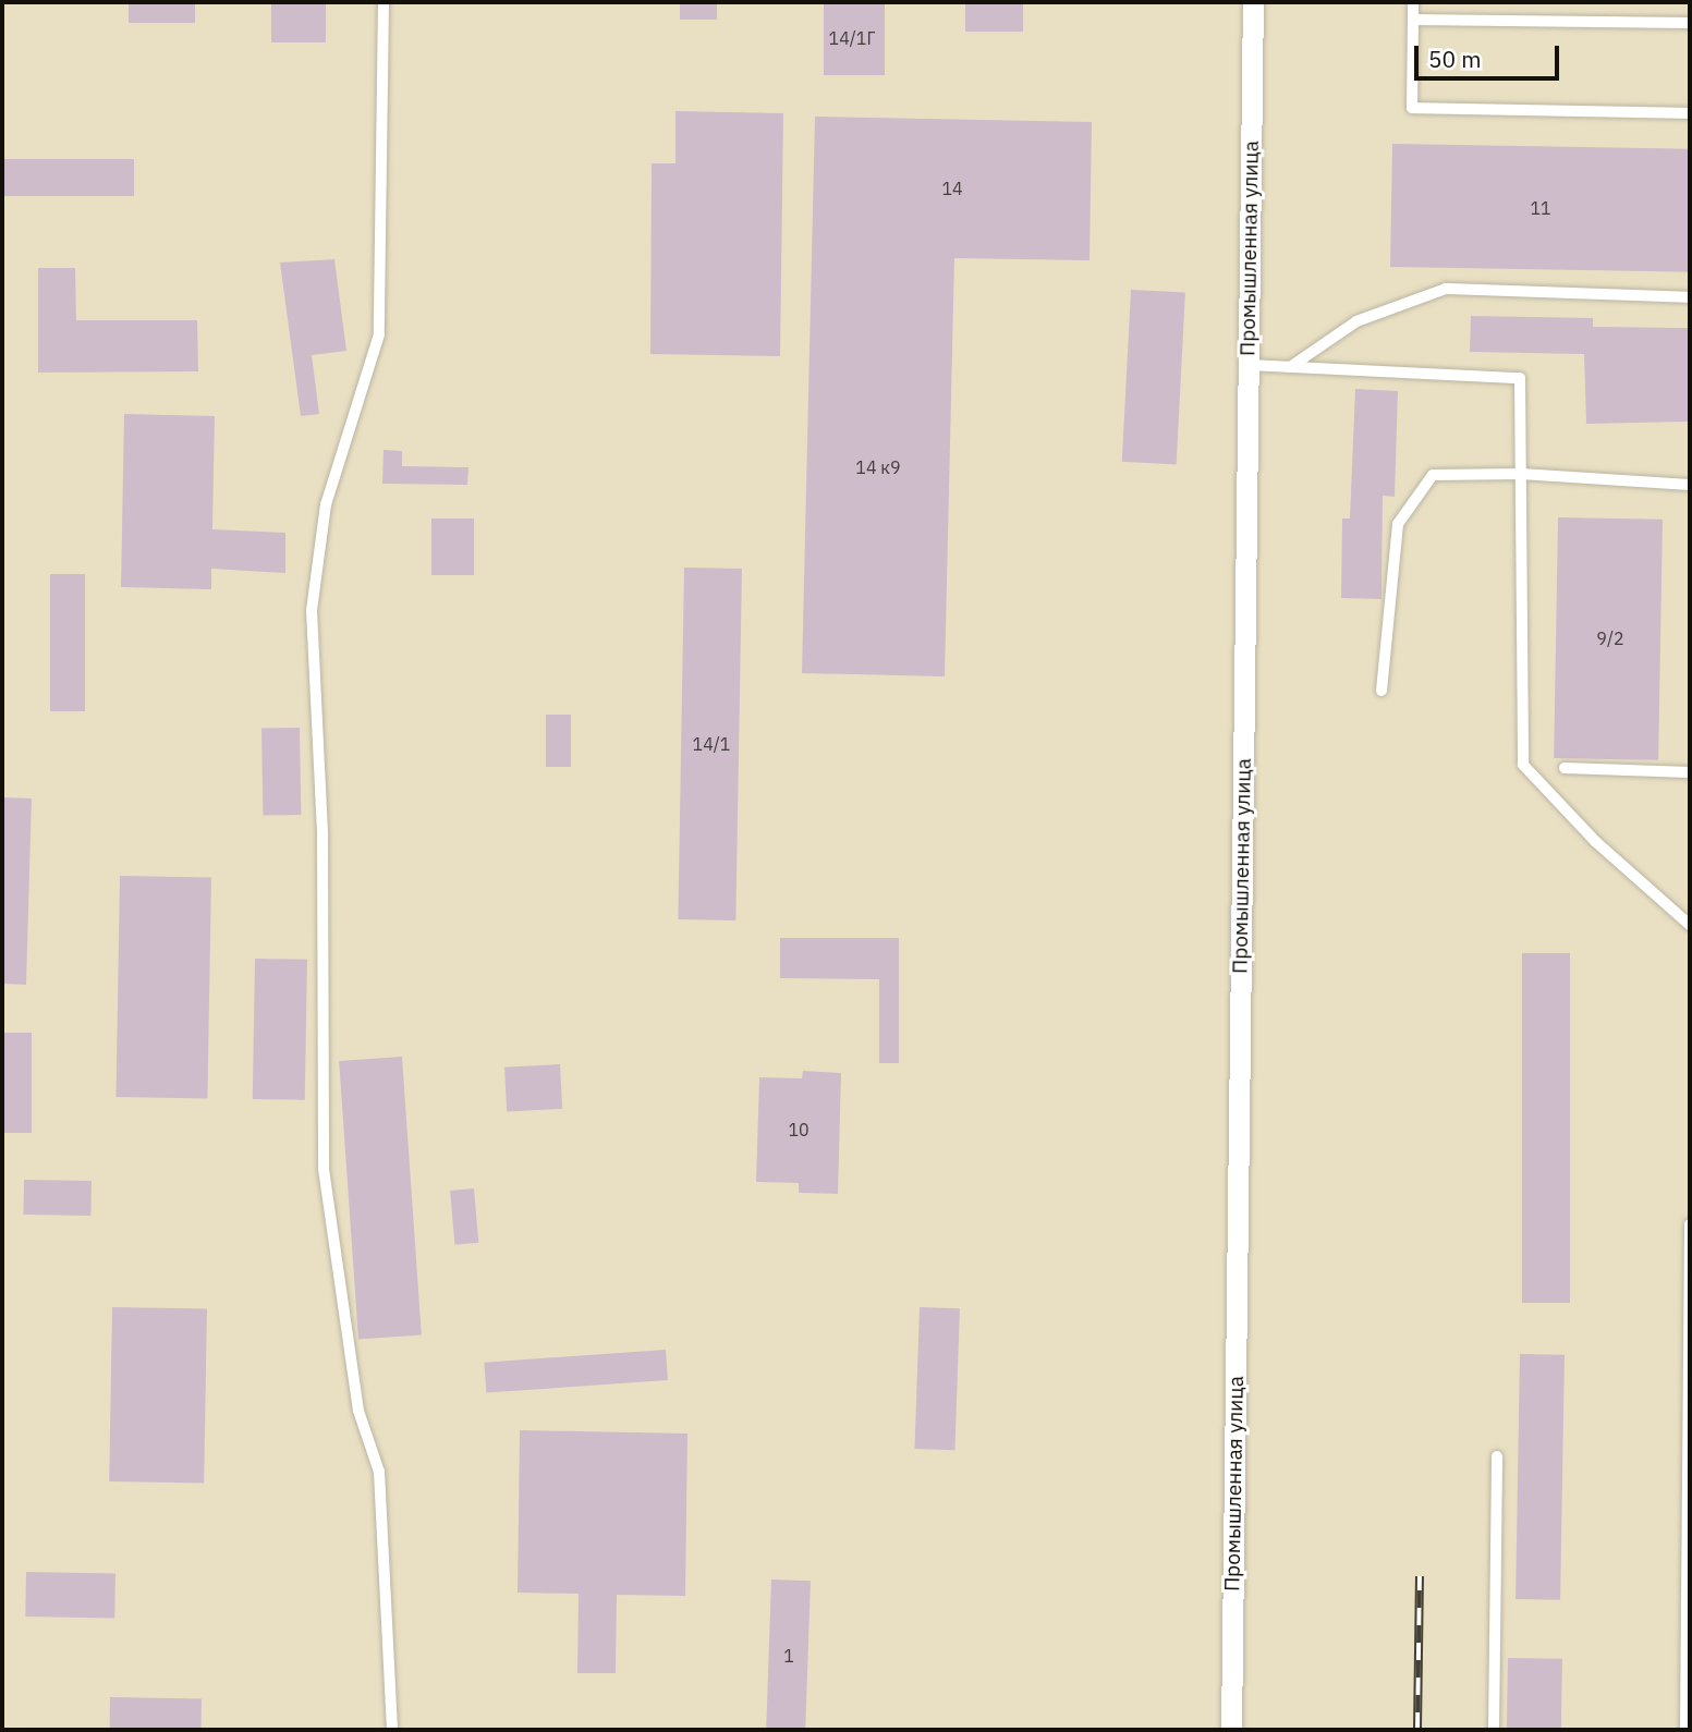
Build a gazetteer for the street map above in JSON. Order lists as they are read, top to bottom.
{
  "streets": {
    "street": ["Промышленная улица"]
  },
  "house_numbers": [
    "14/1Г",
    "14",
    "11",
    "14 к9",
    "9/2",
    "14/1",
    "10",
    "1"
  ],
  "scale_bar": "50 m"
}
